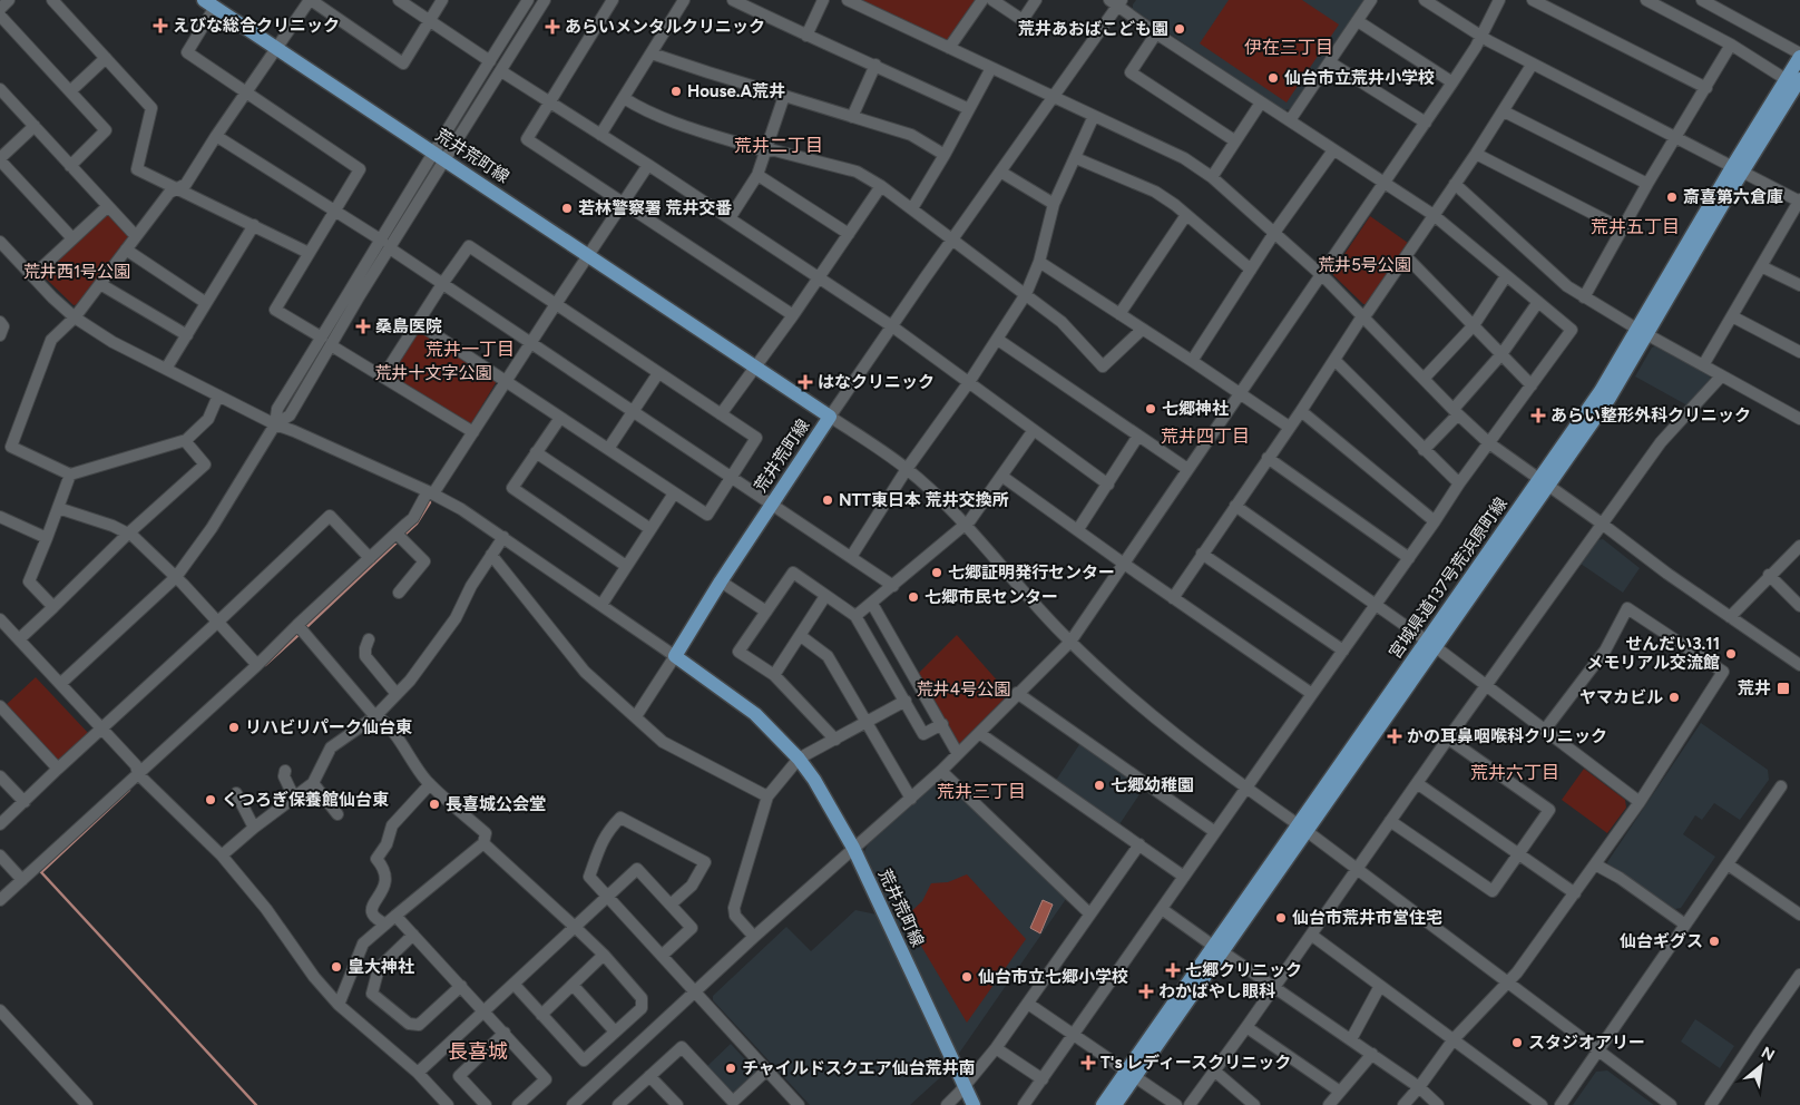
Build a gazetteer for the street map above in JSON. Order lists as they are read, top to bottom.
{
  "streets": {
    "main road": ["荒井荒町線", "宮城県道137号荒浜原町線"]
  },
  "districts": [
    "伊在三丁目",
    "荒井二丁目",
    "荒井五丁目",
    "荒井一丁目",
    "荒井四丁目",
    "荒井六丁目",
    "荒井三丁目",
    "長喜城"
  ],
  "parks": [
    "荒井5号公園",
    "荒井西1号公園",
    "荒井十文字公園",
    "荒井4号公園"
  ],
  "places": {
    "health": [
      "えびな総合クリニック",
      "あらいメンタルクリニック",
      "桑島医院",
      "はなクリニック",
      "あらい整形外科クリニック",
      "かの耳鼻咽喉科クリニック",
      "七郷クリニック",
      "わかばやし眼科",
      "T's レディースクリニック"
    ],
    "other": [
      "荒井あおばこども園",
      "仙台市立荒井小学校",
      "House.A荒井",
      "斎喜第六倉庫",
      "若林警察署 荒井交番",
      "七郷神社",
      "NTT東日本 荒井交換所",
      "七郷証明発行センター",
      "七郷市民センター",
      "せんだい3.11 メモリアル交流館",
      "ヤマカビル",
      "リハビリパーク仙台東",
      "七郷幼稚園",
      "くつろぎ保養館仙台東",
      "長喜城公会堂",
      "仙台市荒井市営住宅",
      "仙台ギグス",
      "皇大神社",
      "仙台市立七郷小学校",
      "スタジオアリー",
      "チャイルドスクエア仙台荒井南"
    ],
    "transit": ["荒井"]
  },
  "north": "top right"
}
